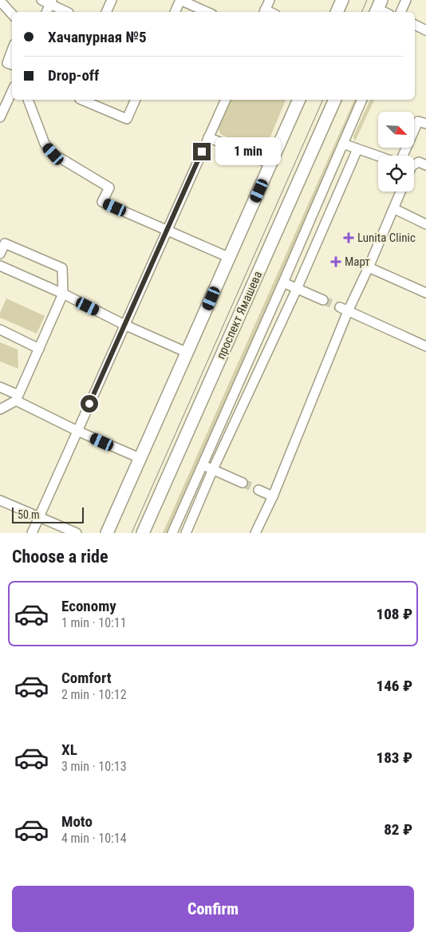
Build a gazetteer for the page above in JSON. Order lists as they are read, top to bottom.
{
  "streets": {
    "main road": ["проспект Ямашева"]
  },
  "places": {
    "health": ["Lunita Clinic", "Март"]
  },
  "scale_bar": "50 m",
  "north": "bottom right",
  "page": {
    "banner": ["Хачапурная №5", "Drop-off"],
    "bubble": "1 min",
    "scale": "50 m",
    "heading": "Choose a ride",
    "list": [
      {
        "name": "Economy",
        "note": "1 min · 10:11",
        "value": "108 ₽"
      },
      {
        "name": "Comfort",
        "note": "2 min · 10:12",
        "value": "146 ₽"
      },
      {
        "name": "XL",
        "note": "3 min · 10:13",
        "value": "183 ₽"
      },
      {
        "name": "Moto",
        "note": "4 min · 10:14",
        "value": "82 ₽"
      }
    ],
    "buttons": "Confirm"
  }
}
